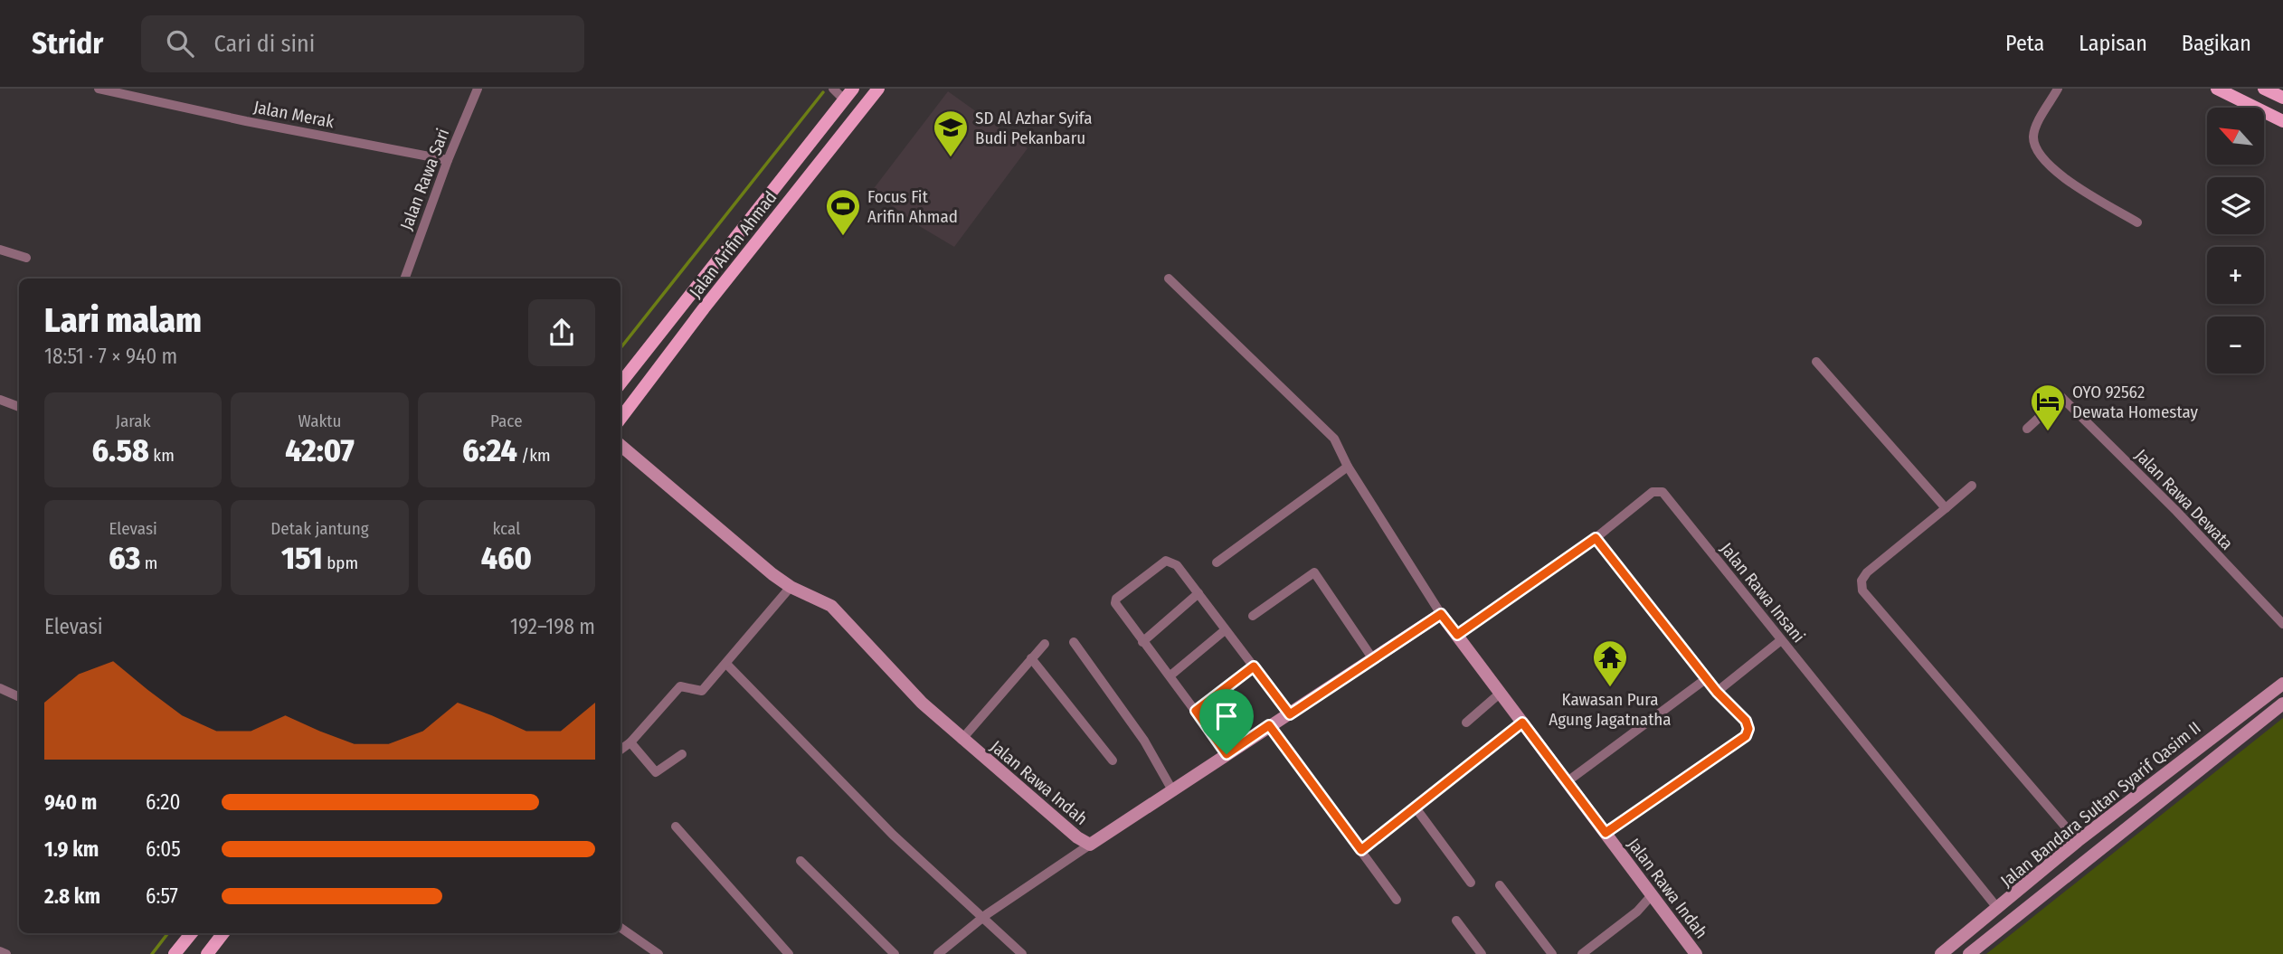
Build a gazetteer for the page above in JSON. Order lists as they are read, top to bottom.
{
  "streets": {
    "main road": ["Jalan Arifin Ahmad"],
    "street": [
      "Jalan Merak",
      "Jalan Rawa Sari",
      "Jalan Rawa Dewata",
      "Jalan Rawa Insani",
      "Jalan Rawa Indah",
      "Jalan Bandara Sultan Syarif Qasim II"
    ]
  },
  "crossings": [
    ["Jalan Merak", "Jalan Rawa Sari"],
    ["Jalan Rawa Insani", "Jalan Rawa Indah"],
    ["Jalan Rawa Insani", "Jalan Bandara Sultan Syarif Qasim II"]
  ],
  "places": {
    "school or university": ["SD Al Azhar Syifa Budi Pekanbaru"],
    "sports": ["Focus Fit Arifin Ahmad"],
    "hotel": ["OYO 92562 Dewata Homestay"],
    "temple": ["Kawasan Pura Agung Jagatnatha"]
  },
  "north": "top left",
  "page": {
    "header": "Stridr",
    "search": "Cari di sini",
    "nav": ["Peta", "Lapisan", "Bagikan"],
    "map_buttons": ["+", "−"],
    "heading": ["Lari malam", "18:51 · 7 × 940 m"],
    "stats": [
      ["Jarak", "6.58 km"],
      ["Waktu", "42:07"],
      ["Pace", "6:24 /km"],
      ["Elevasi", "63 m"],
      ["Detak jantung", "151 bpm"],
      ["kcal", "460"]
    ],
    "chart": ["Elevasi", "192–198 m"],
    "list": [
      {
        "name": "940 m",
        "note": "6:20"
      },
      {
        "name": "1.9 km",
        "note": "6:05"
      },
      {
        "name": "2.8 km",
        "note": "6:57"
      }
    ]
  }
}
